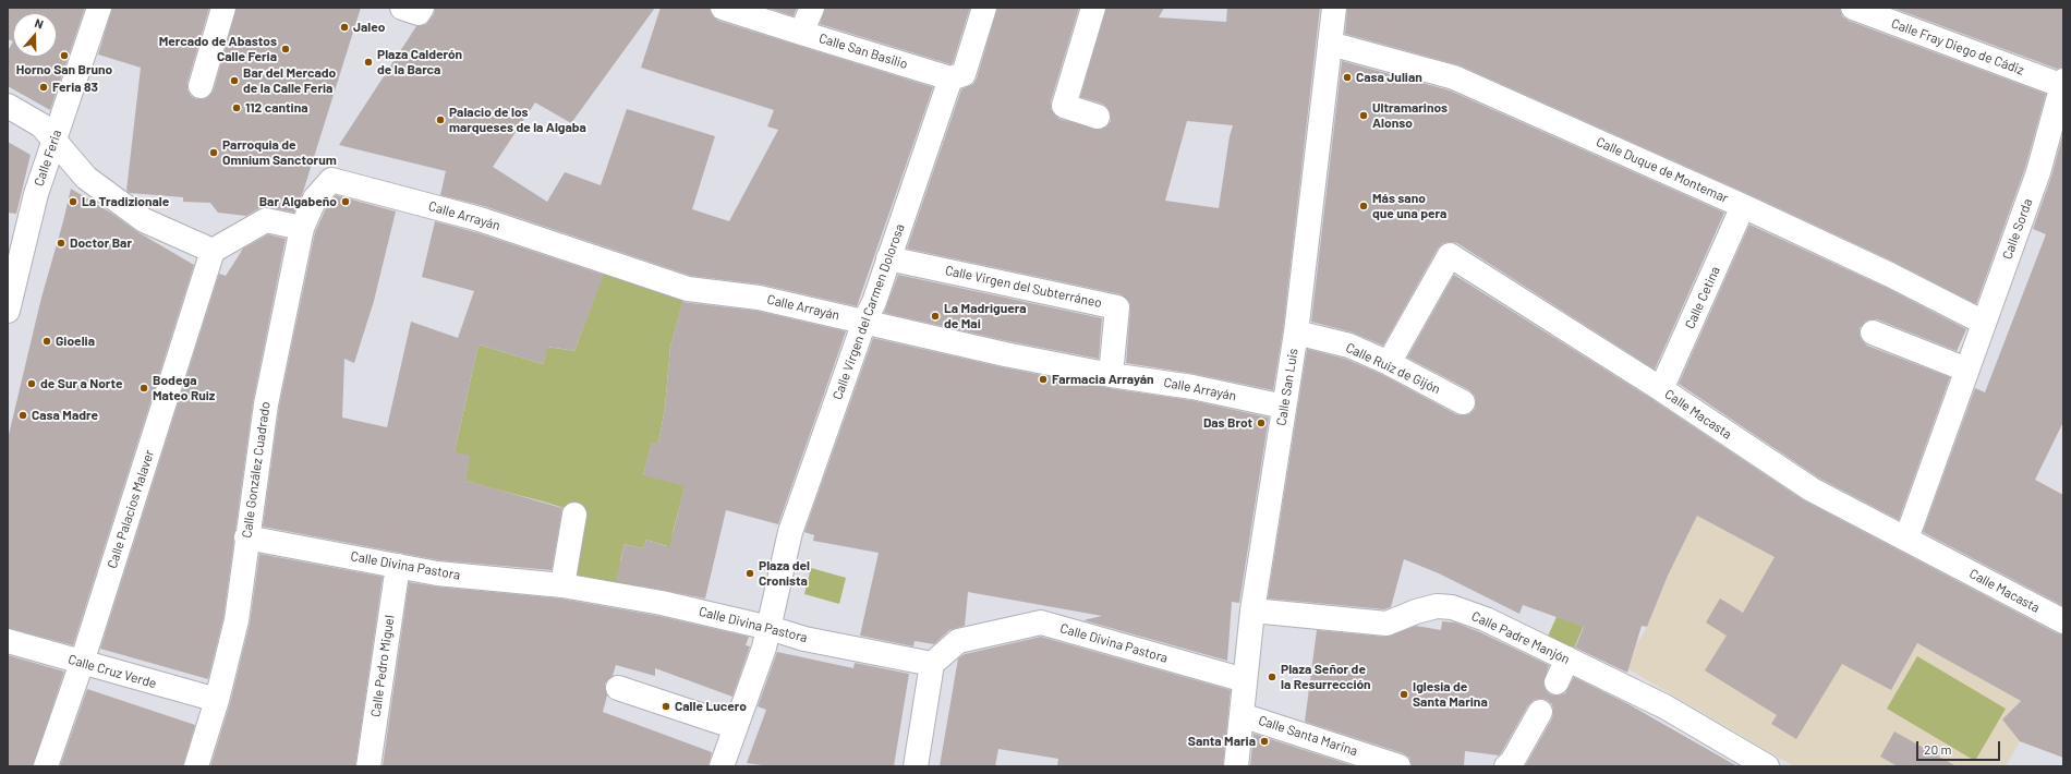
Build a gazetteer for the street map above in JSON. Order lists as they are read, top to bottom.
{
  "streets": {
    "street": [
      "Calle Fray Diego de Cádiz",
      "Calle San Basilio",
      "Calle Feria",
      "Calle Duque de Montemar",
      "Calle Arrayán",
      "Calle Sorda",
      "Calle Virgen del Subterráneo",
      "Calle Cetina",
      "Calle Virgen del Carmen Dolorosa",
      "Calle Ruiz de Gijón",
      "Calle San Luis",
      "Calle Macasta",
      "Calle González Cuadrado",
      "Calle Palacios Malaver",
      "Calle Divina Pastora",
      "Calle Padre Manjón",
      "Calle Pedro Miguel",
      "Calle Cruz Verde",
      "Calle Santa Marina"
    ]
  },
  "crossings": [
    ["Calle Fray Diego de Cádiz", "Calle Sorda"],
    ["Calle San Basilio", "Calle Virgen del Carmen Dolorosa"],
    ["Calle Duque de Montemar", "Calle Sorda"],
    ["Calle Duque de Montemar", "Calle Cetina"],
    ["Calle Duque de Montemar", "Calle San Luis"],
    ["Calle Arrayán", "Calle Virgen del Subterráneo"],
    ["Calle Arrayán", "Calle Virgen del Carmen Dolorosa"],
    ["Calle Arrayán", "Calle San Luis"],
    ["Calle Arrayán", "Calle González Cuadrado"],
    ["Calle Sorda", "Calle Macasta"],
    ["Calle Virgen del Subterráneo", "Calle Virgen del Carmen Dolorosa"],
    ["Calle Cetina", "Calle Macasta"],
    ["Calle Virgen del Carmen Dolorosa", "Calle Divina Pastora"],
    ["Calle Ruiz de Gijón", "Calle San Luis"],
    ["Calle Ruiz de Gijón", "Calle Macasta"],
    ["Calle San Luis", "Calle Divina Pastora"],
    ["Calle San Luis", "Calle Padre Manjón"],
    ["Calle San Luis", "Calle Santa Marina"],
    ["Calle González Cuadrado", "Calle Divina Pastora"],
    ["Calle González Cuadrado", "Calle Cruz Verde"],
    ["Calle Palacios Malaver", "Calle Cruz Verde"],
    ["Calle Divina Pastora", "Calle Pedro Miguel"]
  ],
  "places": [
    "Jaleo",
    "Mercado de Abastos Calle Feria",
    "Horno San Bruno",
    "Plaza Calderón de la Barca",
    "Casa Julian",
    "Bar del Mercado de la Calle Feria",
    "Feria 83",
    "112 cantina",
    "Ultramarinos Alonso",
    "Palacio de los marqueses de la Algaba",
    "Parroquia de Omnium Sanctorum",
    "La Tradizionale",
    "Bar Algabeño",
    "Más sano que una pera",
    "Doctor Bar",
    "La Madriguera de Mai",
    "Gioelia",
    "Farmacia Arrayán",
    "de Sur a Norte",
    "Bodega Mateo Ruiz",
    "Casa Madre",
    "Das Brot",
    "Plaza del Cronista",
    "Plaza Señor de la Resurrección",
    "Iglesia de Santa Marina",
    "Calle Lucero",
    "Santa Maria"
  ],
  "scale_bar": "20 m",
  "north": "top"
}
